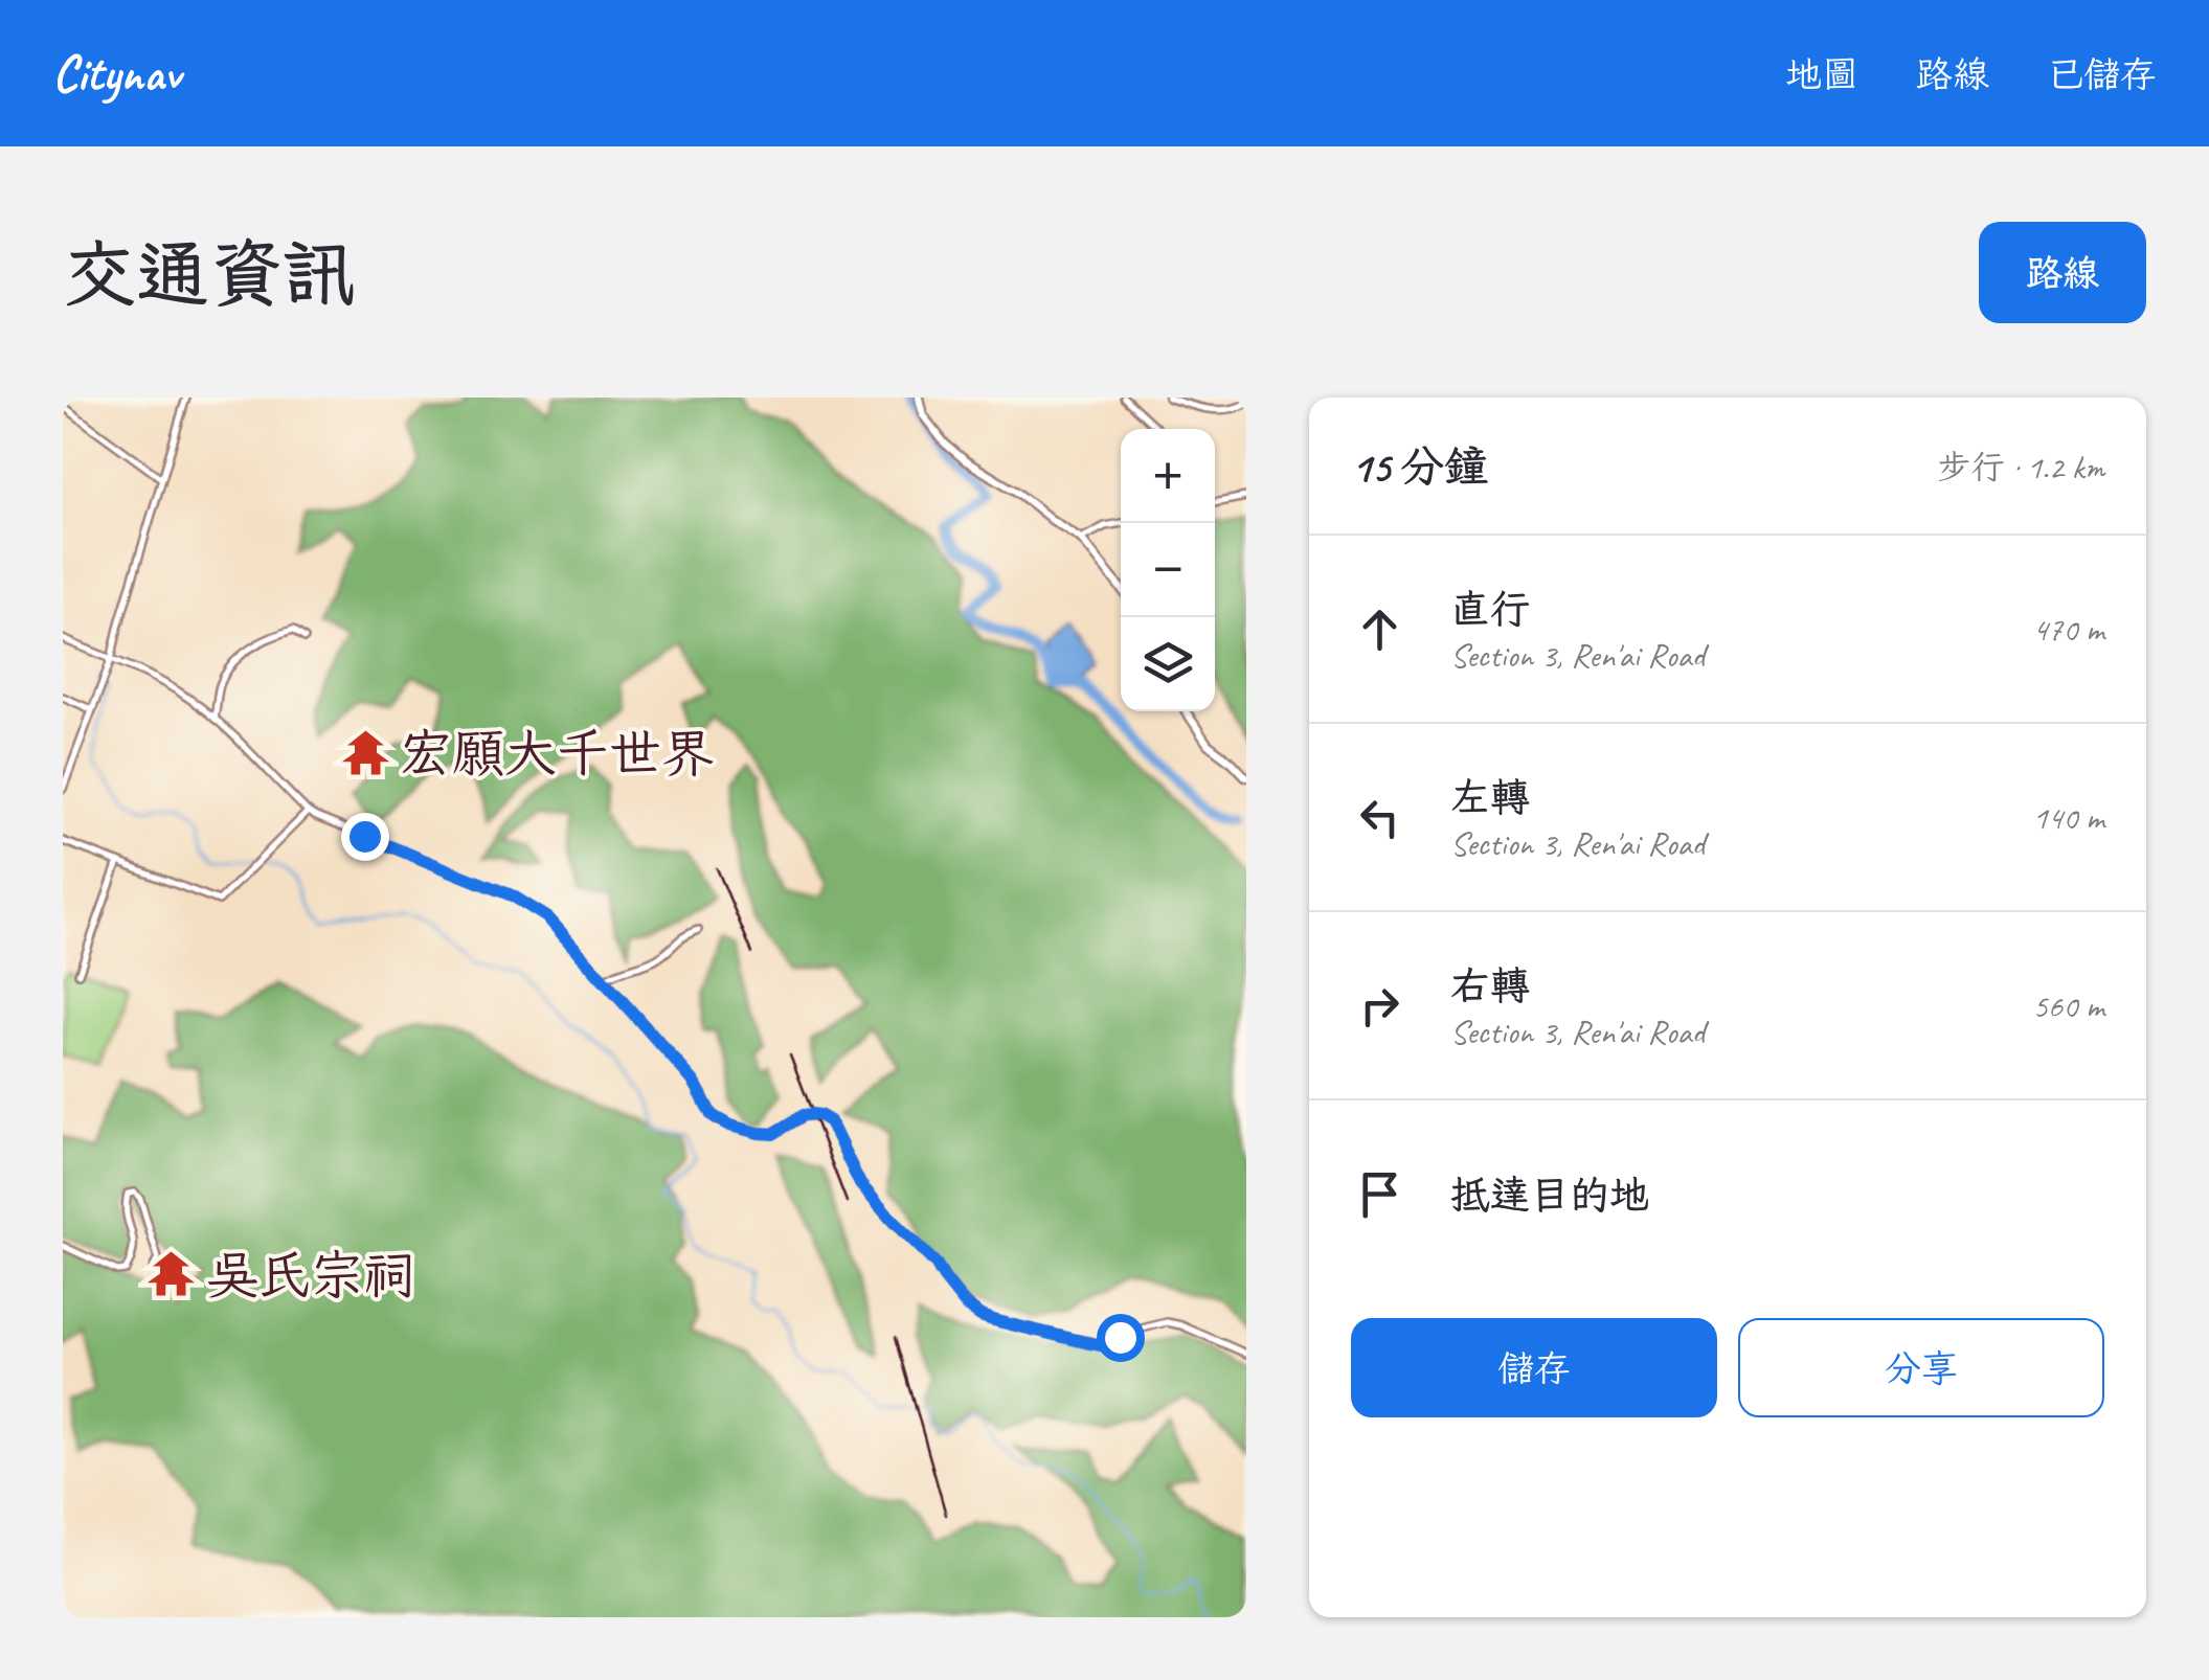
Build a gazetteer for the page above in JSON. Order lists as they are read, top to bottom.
{
  "places": {
    "temple": ["宏願大千世界", "吳氏宗祠"]
  },
  "page": {
    "header": "Citynav",
    "nav": ["地圖", "路線", "已儲存"],
    "buttons": [
      "路線",
      ["儲存", "分享"]
    ],
    "title": "交通資訊",
    "heading": ["15 分鐘", "步行 · 1.2 km"],
    "map_buttons": ["+", "−"],
    "list": [
      ["直行", "Section 3, Ren'ai Road", "470 m"],
      ["左轉", "Section 3, Ren'ai Road", "140 m"],
      ["右轉", "Section 3, Ren'ai Road", "560 m"],
      "抵達目的地"
    ]
  }
}
